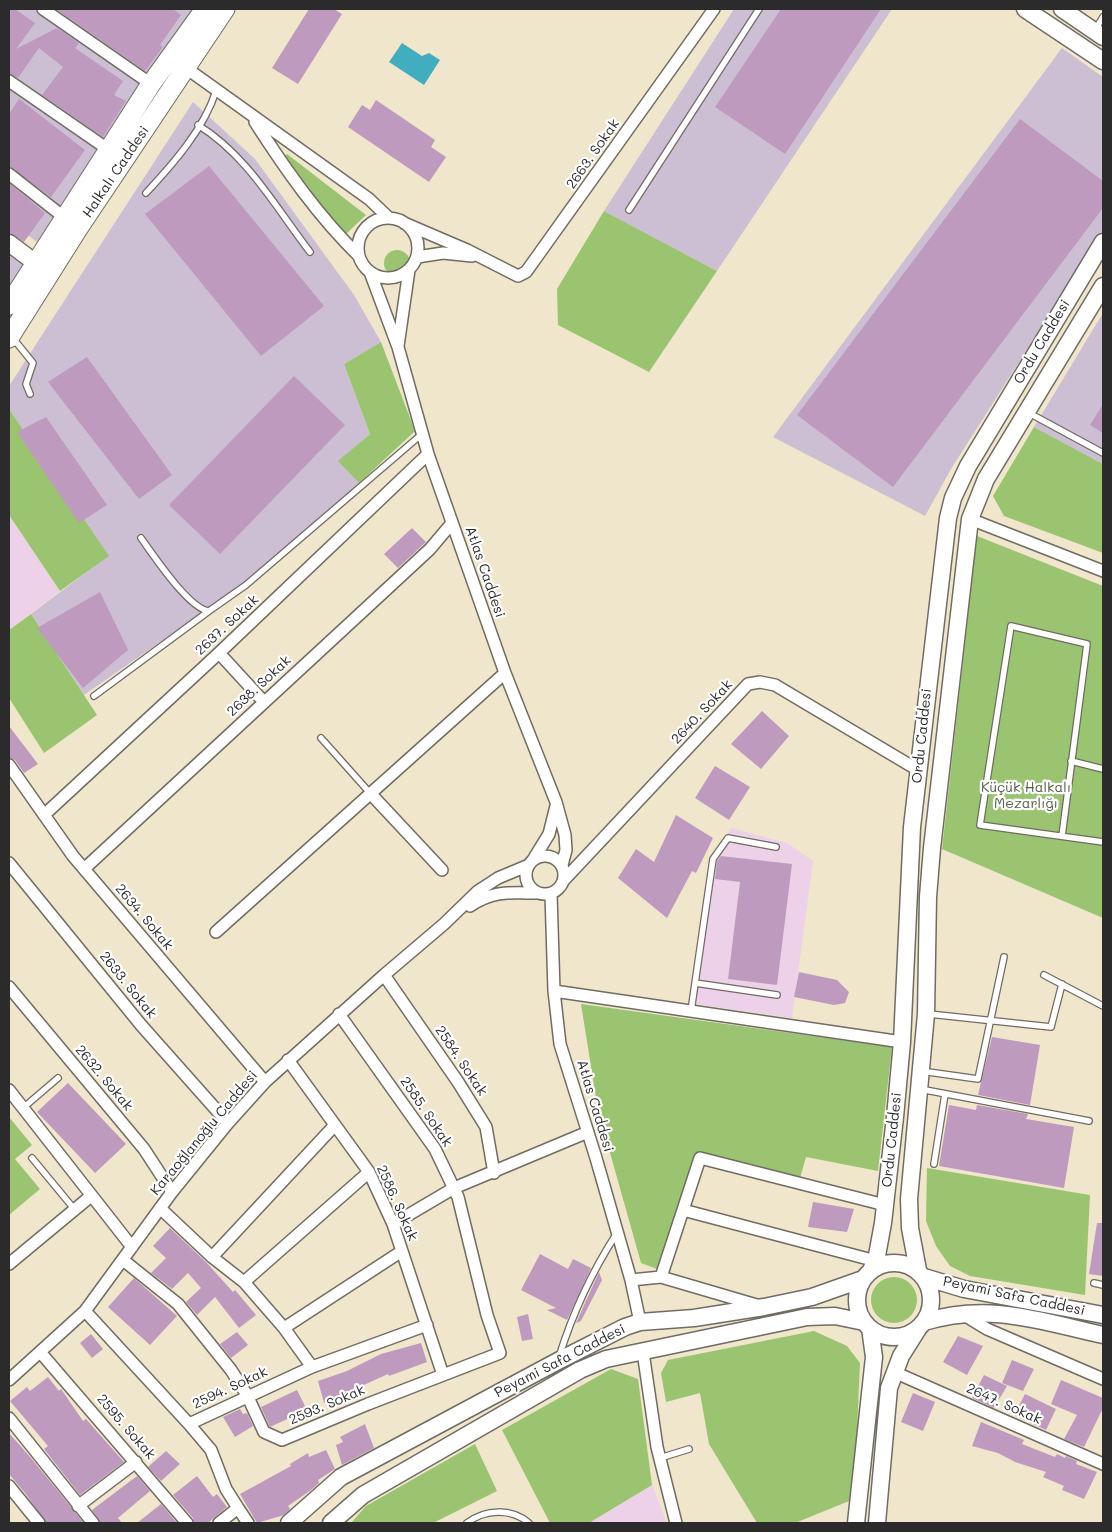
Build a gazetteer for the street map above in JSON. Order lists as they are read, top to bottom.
{
  "streets": {
    "main road": ["Halkalı Caddesi", "Ordu Caddesi", "Peyami Safa Caddesi"],
    "street": [
      "2663. Sokak",
      "Atlas Caddesi",
      "2637. Sokak",
      "2638. Sokak",
      "2640. Sokak",
      "2634. Sokak",
      "2633. Sokak",
      "2584. Sokak",
      "2632. Sokak",
      "2585. Sokak",
      "Karaoğlanoğlu Caddesi",
      "2586. Sokak",
      "2594. Sokak",
      "2647. Sokak",
      "2593. Sokak",
      "2595. Sokak"
    ]
  },
  "crossings": [
    ["Ordu Caddesi", "2640. Sokak"],
    ["Ordu Caddesi", "Peyami Safa Caddesi"],
    ["Atlas Caddesi", "2637. Sokak"],
    ["Atlas Caddesi", "2638. Sokak"],
    ["Atlas Caddesi", "2640. Sokak"],
    ["Atlas Caddesi", "Peyami Safa Caddesi"],
    ["2637. Sokak", "2634. Sokak"],
    ["2638. Sokak", "2634. Sokak"],
    ["2634. Sokak", "Karaoğlanoğlu Caddesi"],
    ["2633. Sokak", "Karaoğlanoğlu Caddesi"],
    ["2584. Sokak", "Karaoğlanoğlu Caddesi"],
    ["2632. Sokak", "Karaoğlanoğlu Caddesi"],
    ["2585. Sokak", "Karaoğlanoğlu Caddesi"],
    ["2585. Sokak", "2593. Sokak"],
    ["Karaoğlanoğlu Caddesi", "2586. Sokak"],
    ["Karaoğlanoğlu Caddesi", "2594. Sokak"],
    ["Karaoğlanoğlu Caddesi", "2593. Sokak"],
    ["Karaoğlanoğlu Caddesi", "2595. Sokak"],
    ["2586. Sokak", "2594. Sokak"],
    ["2586. Sokak", "2593. Sokak"],
    ["2594. Sokak", "2593. Sokak"]
  ],
  "parks": ["Küçük Halkalı Mezarlığı"]
}
